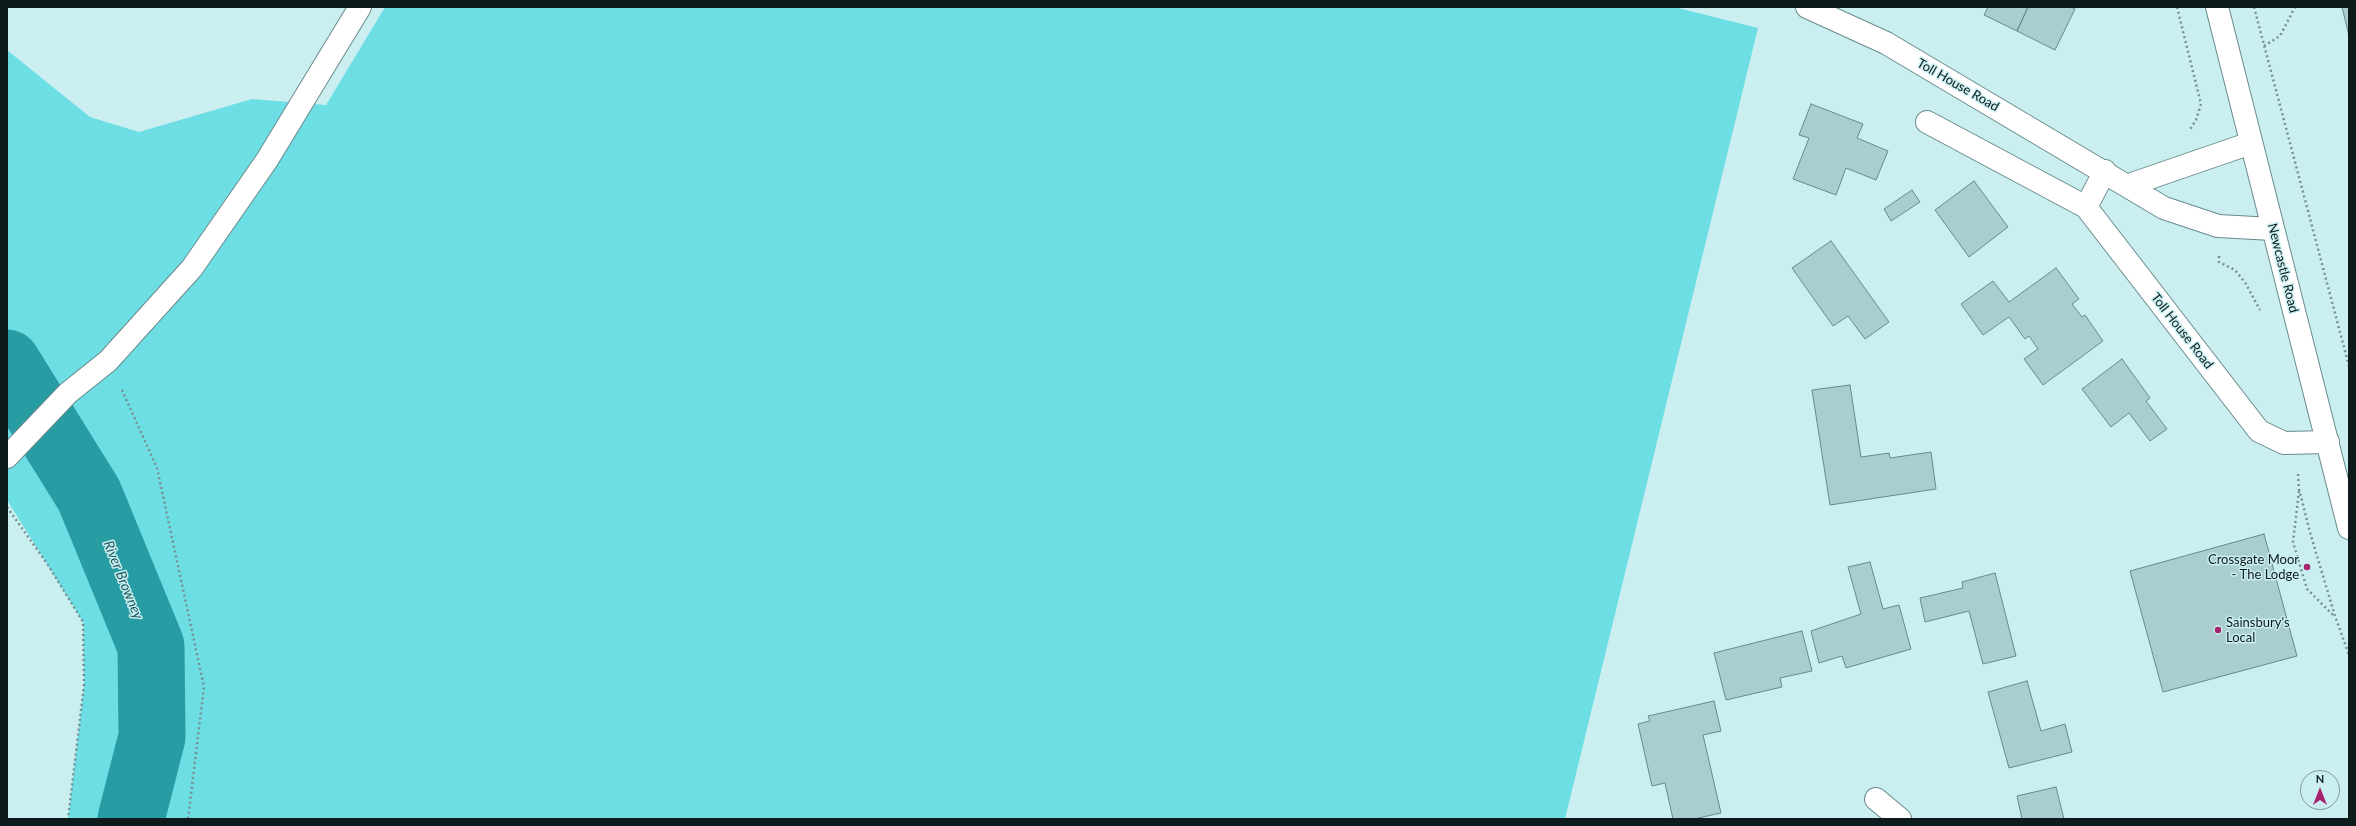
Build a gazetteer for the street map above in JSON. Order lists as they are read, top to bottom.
{
  "streets": {
    "main road": ["Toll House Road", "Newcastle Road"]
  },
  "crossings": [
    ["Toll House Road", "Newcastle Road"]
  ],
  "water": ["River Browney"],
  "places": ["Crossgate Moor - The Lodge", "Sainsbury's Local"],
  "north": "top"
}
